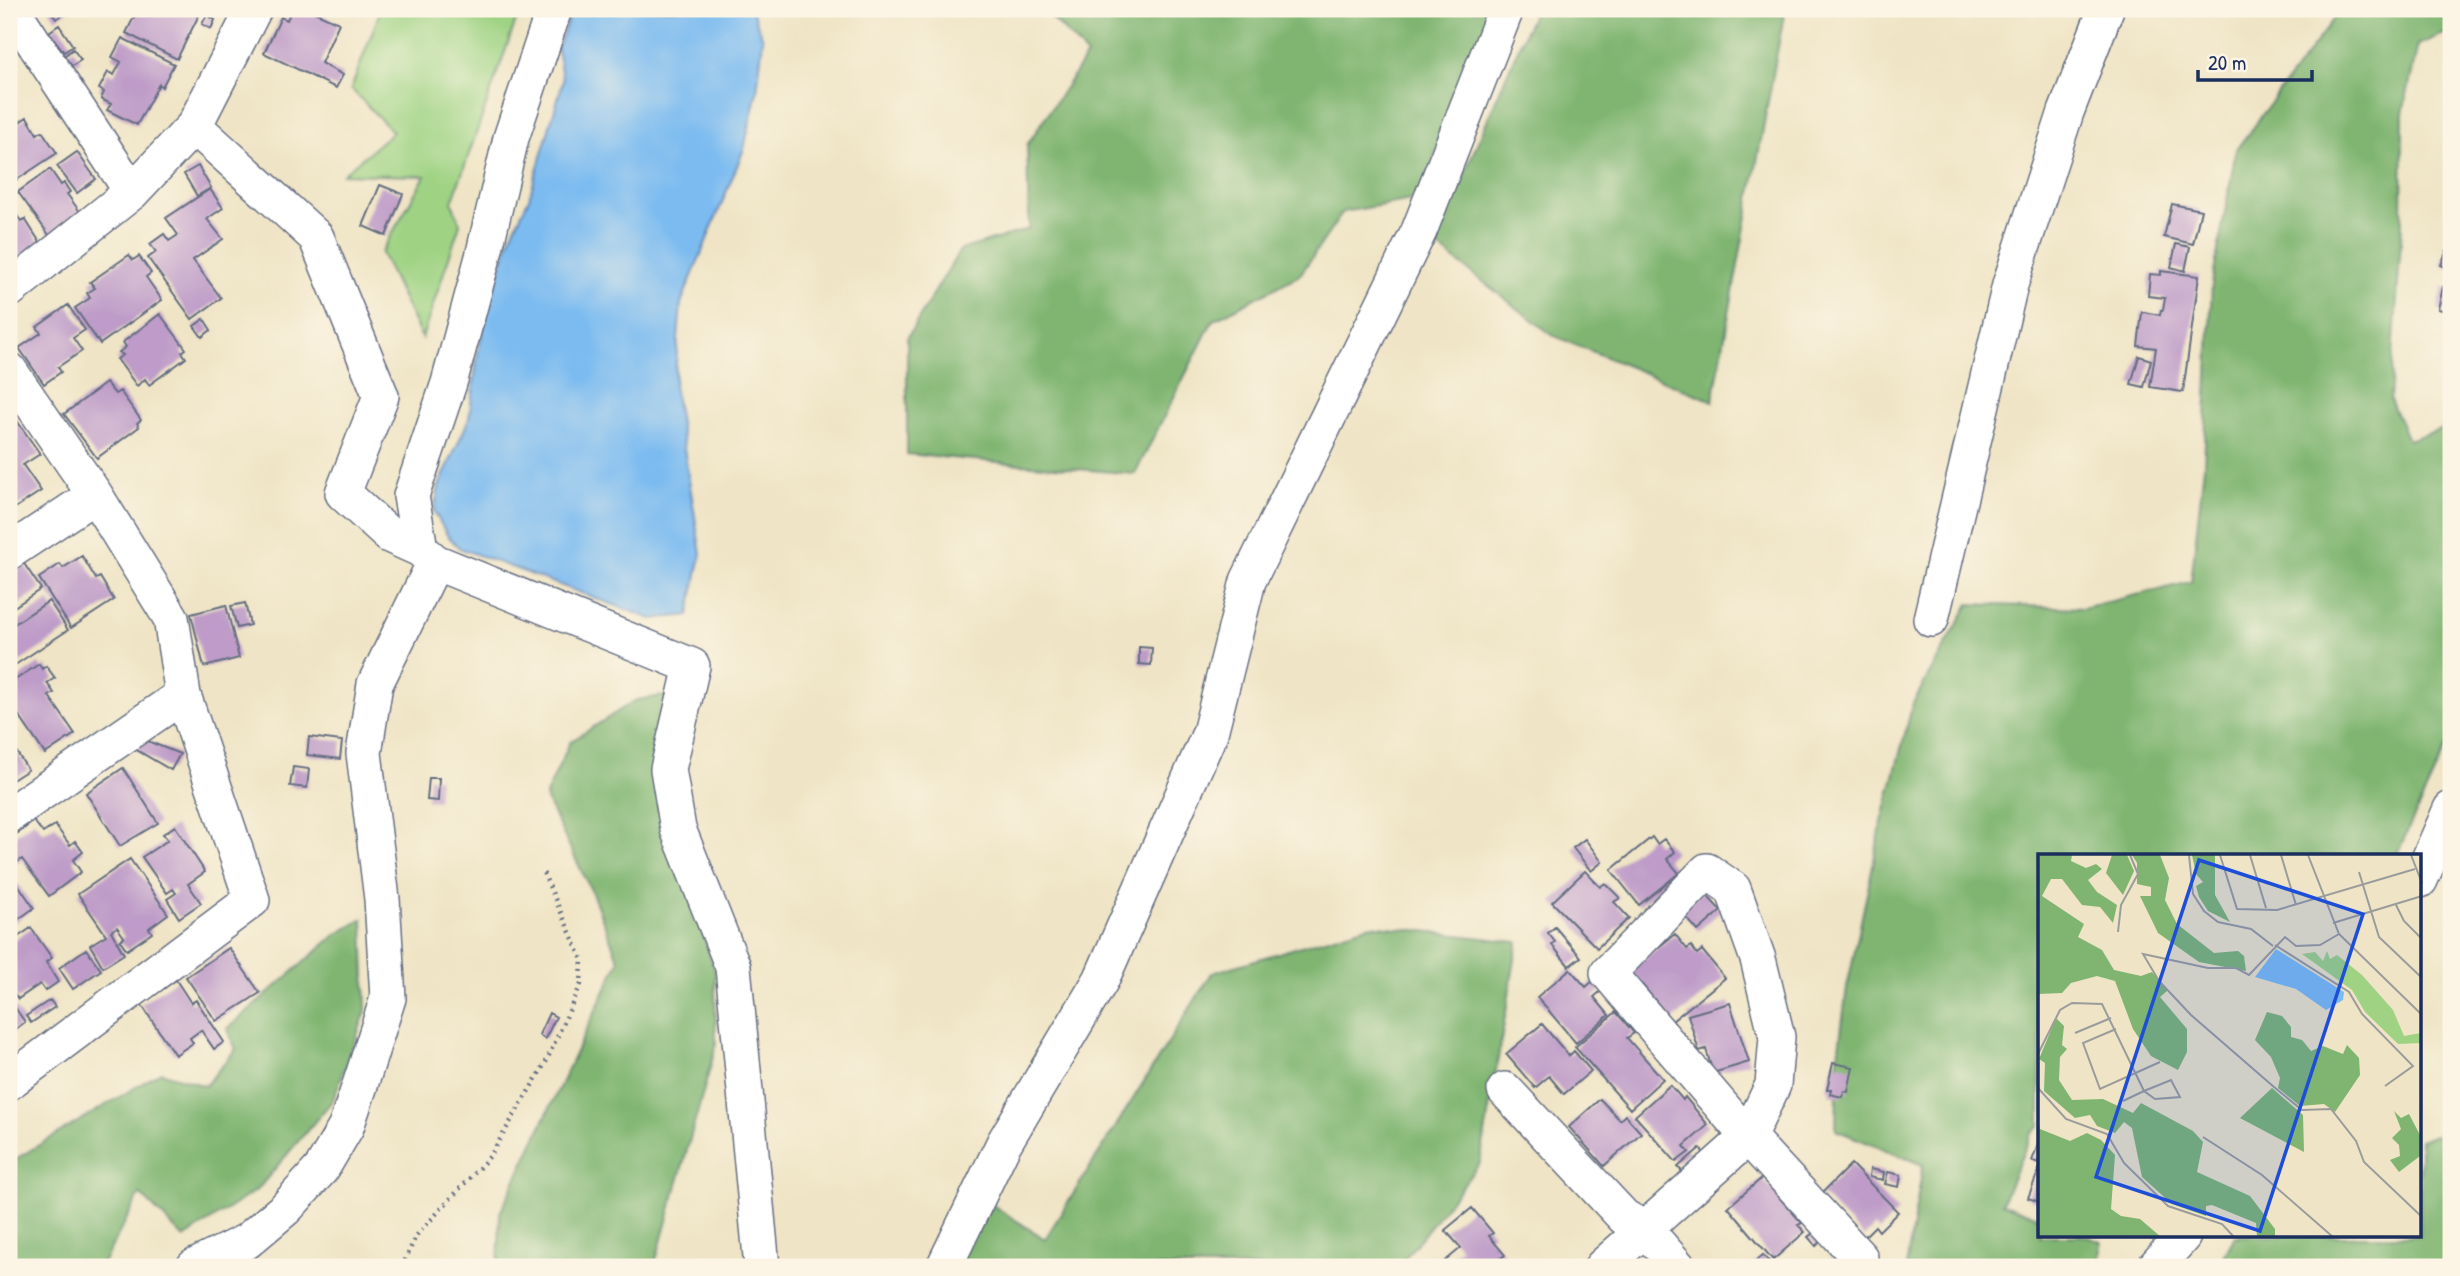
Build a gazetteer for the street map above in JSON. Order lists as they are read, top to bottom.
{
  "scale_bar": "20 m"
}
